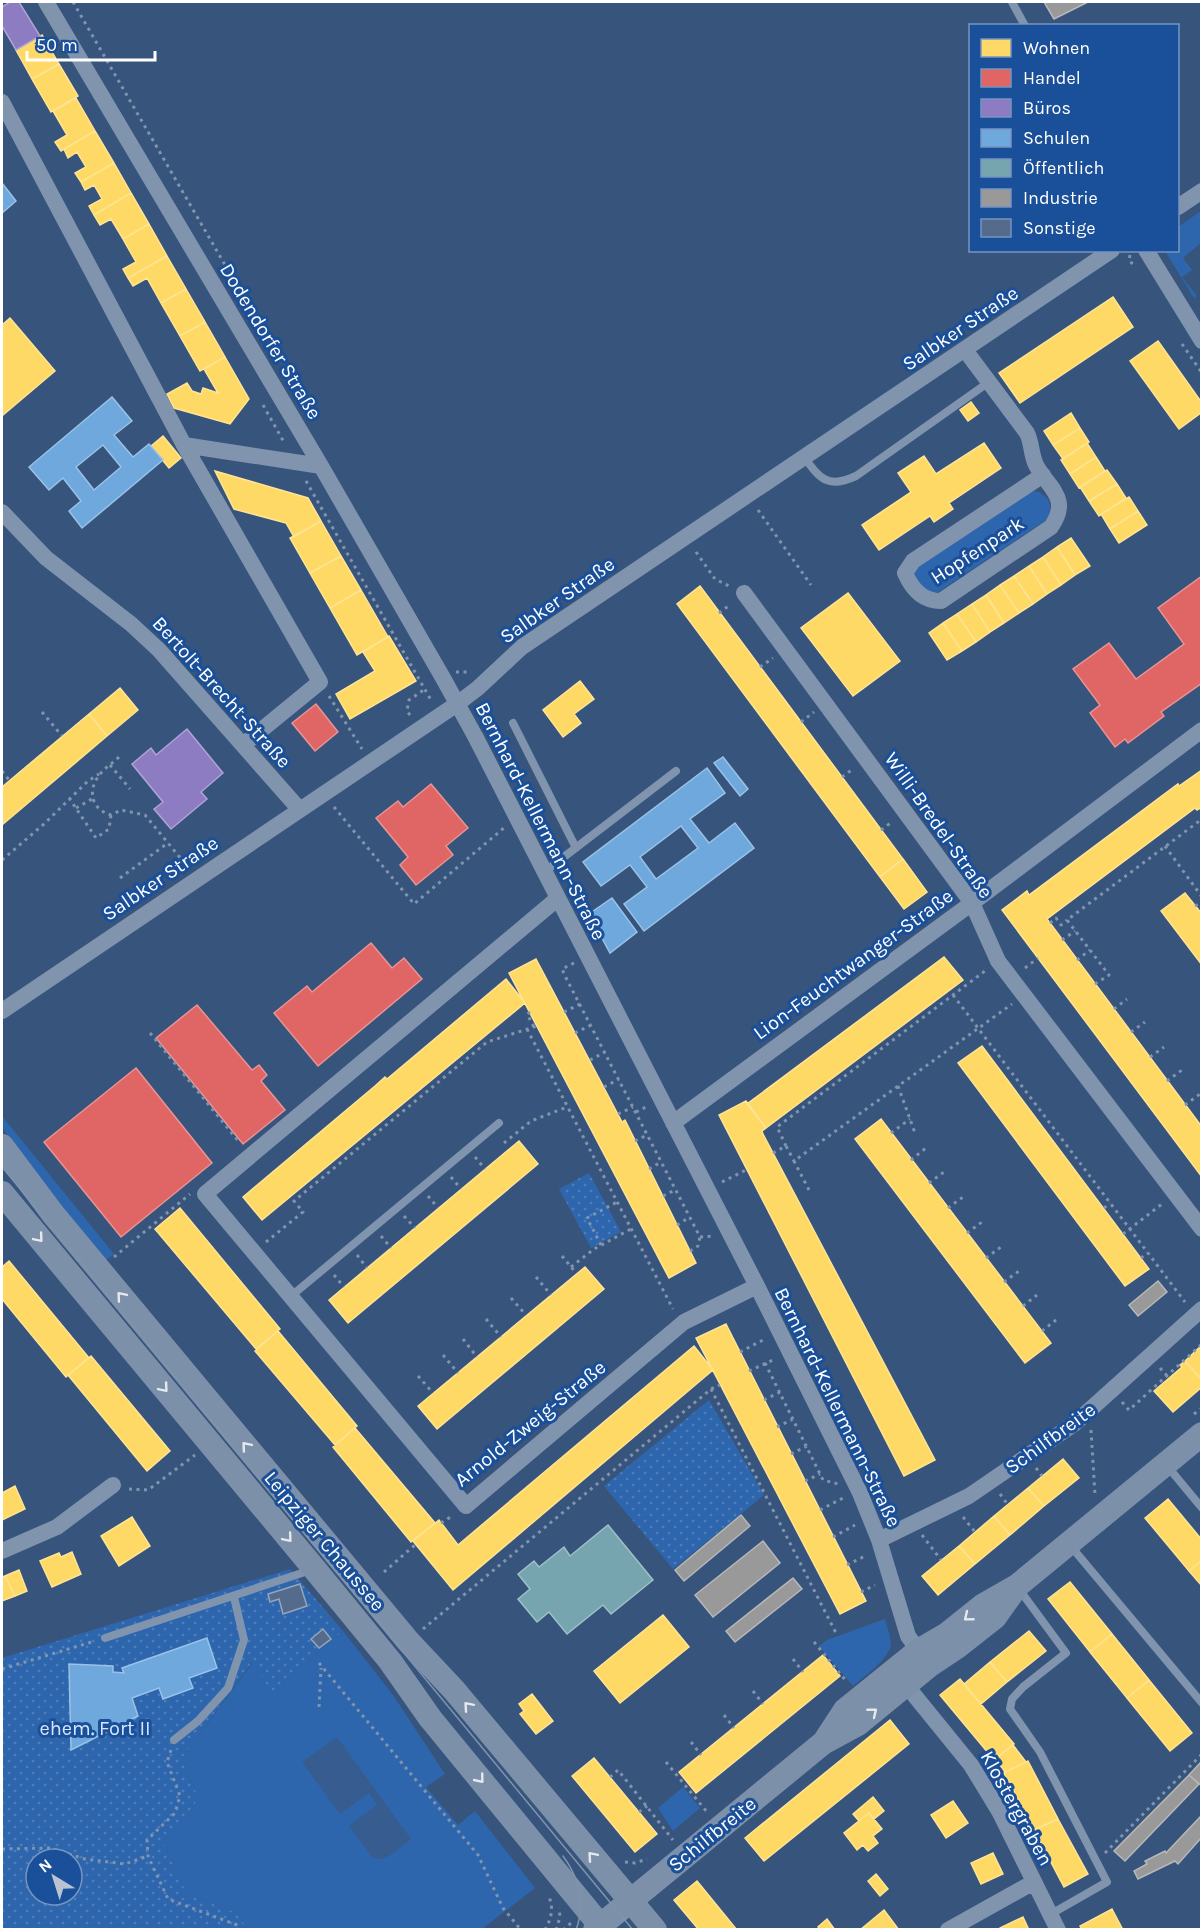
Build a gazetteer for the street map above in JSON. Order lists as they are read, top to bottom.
{
  "streets": {
    "main road": ["Schilfbreite", "Leipziger Chaussee"],
    "street": [
      "Salbker Straße",
      "Dodendorfer Straße",
      "Hopfenpark",
      "Bertolt-Brecht-Straße",
      "Bernhard-Kellermann-Straße",
      "Willi-Bredel-Straße",
      "Lion-Feuchtwanger-Straße",
      "Arnold-Zweig-Straße",
      "Klostergraben"
    ]
  },
  "crossings": [
    ["Salbker Straße", "Dodendorfer Straße"],
    ["Salbker Straße", "Hopfenpark"],
    ["Salbker Straße", "Bertolt-Brecht-Straße"],
    ["Salbker Straße", "Bernhard-Kellermann-Straße"],
    ["Dodendorfer Straße", "Bernhard-Kellermann-Straße"],
    ["Bernhard-Kellermann-Straße", "Lion-Feuchtwanger-Straße"],
    ["Bernhard-Kellermann-Straße", "Arnold-Zweig-Straße"],
    ["Bernhard-Kellermann-Straße", "Schilfbreite"],
    ["Willi-Bredel-Straße", "Lion-Feuchtwanger-Straße"],
    ["Schilfbreite", "Leipziger Chaussee"],
    ["Schilfbreite", "Klostergraben"]
  ],
  "parks": ["ehem. Fort II"],
  "legend": [
    "Wohnen",
    "Handel",
    "Büros",
    "Schulen",
    "Öffentlich",
    "Industrie",
    "Sonstige"
  ],
  "scale_bar": "50 m",
  "north": "top left"
}
